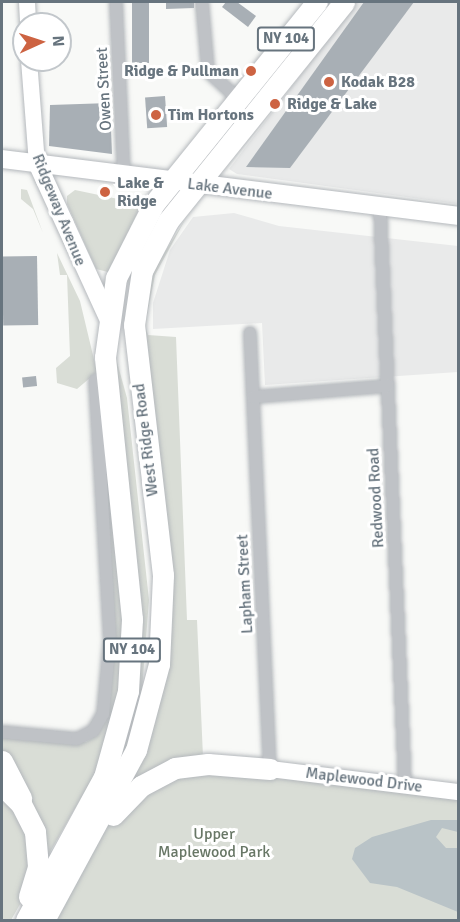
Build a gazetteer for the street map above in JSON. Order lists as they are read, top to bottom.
{
  "streets": {
    "highway": ["NY 104", "West Ridge Road"],
    "main road": ["Lake Avenue", "Ridgeway Avenue"],
    "street": [
      "Owen Street",
      "Redwood Road",
      "Lapham Street",
      "Maplewood Drive"
    ]
  },
  "crossings": [
    ["Owen Street", "Lake Avenue"],
    ["Lake Avenue", "Ridgeway Avenue"],
    ["Lake Avenue", "West Ridge Road"],
    ["Lake Avenue", "Redwood Road"],
    ["Ridgeway Avenue", "West Ridge Road"],
    ["Redwood Road", "Maplewood Drive"],
    ["Lapham Street", "Maplewood Drive"]
  ],
  "parks": ["Upper Maplewood Park"],
  "places": [
    "Ridge & Pullman",
    "Kodak B28",
    "Ridge & Lake",
    "Tim Hortons",
    "Lake & Ridge"
  ],
  "north": "right"
}
